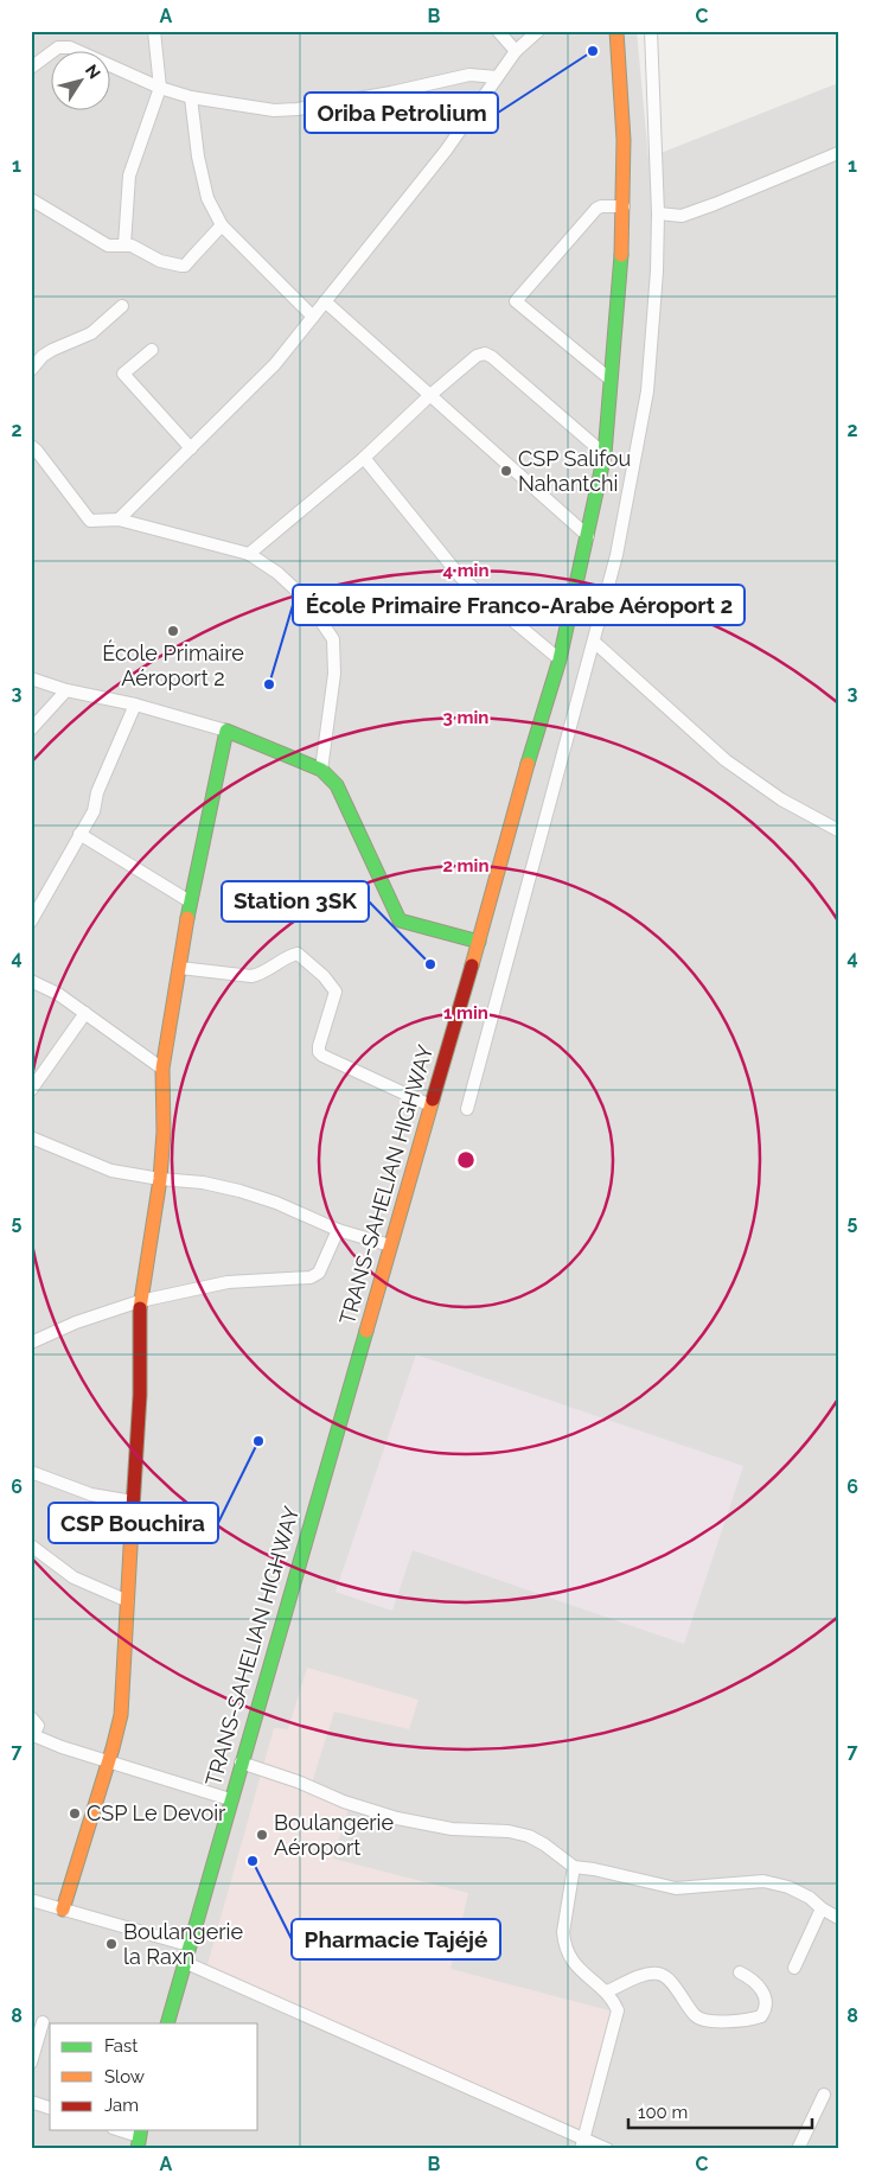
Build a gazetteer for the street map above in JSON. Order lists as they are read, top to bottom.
{
  "streets": {
    "main road": ["TRANS-SAHELIAN HIGHWAY"]
  },
  "places": [
    "Oriba Petrolium",
    "CSP Salifou Nahantchi",
    "École Primaire Aéroport 2",
    "École Primaire Franco-Arabe Aéroport 2",
    "Station 3SK",
    "CSP Bouchira",
    "CSP Le Devoir",
    "Boulangerie Aéroport",
    "Pharmacie Tajéjé",
    "Boulangerie la Raxn"
  ],
  "legend": ["Fast", "Slow", "Jam"],
  "scale_bar": "100 m",
  "north": "top right",
  "grid": {
    "columns": ["A", "B", "C"],
    "rows": [
      "1",
      "2",
      "3",
      "4",
      "5",
      "6",
      "7",
      "8"
    ]
  },
  "rings": [
    "4 min",
    "3 min",
    "2 min",
    "1 min"
  ]
}
